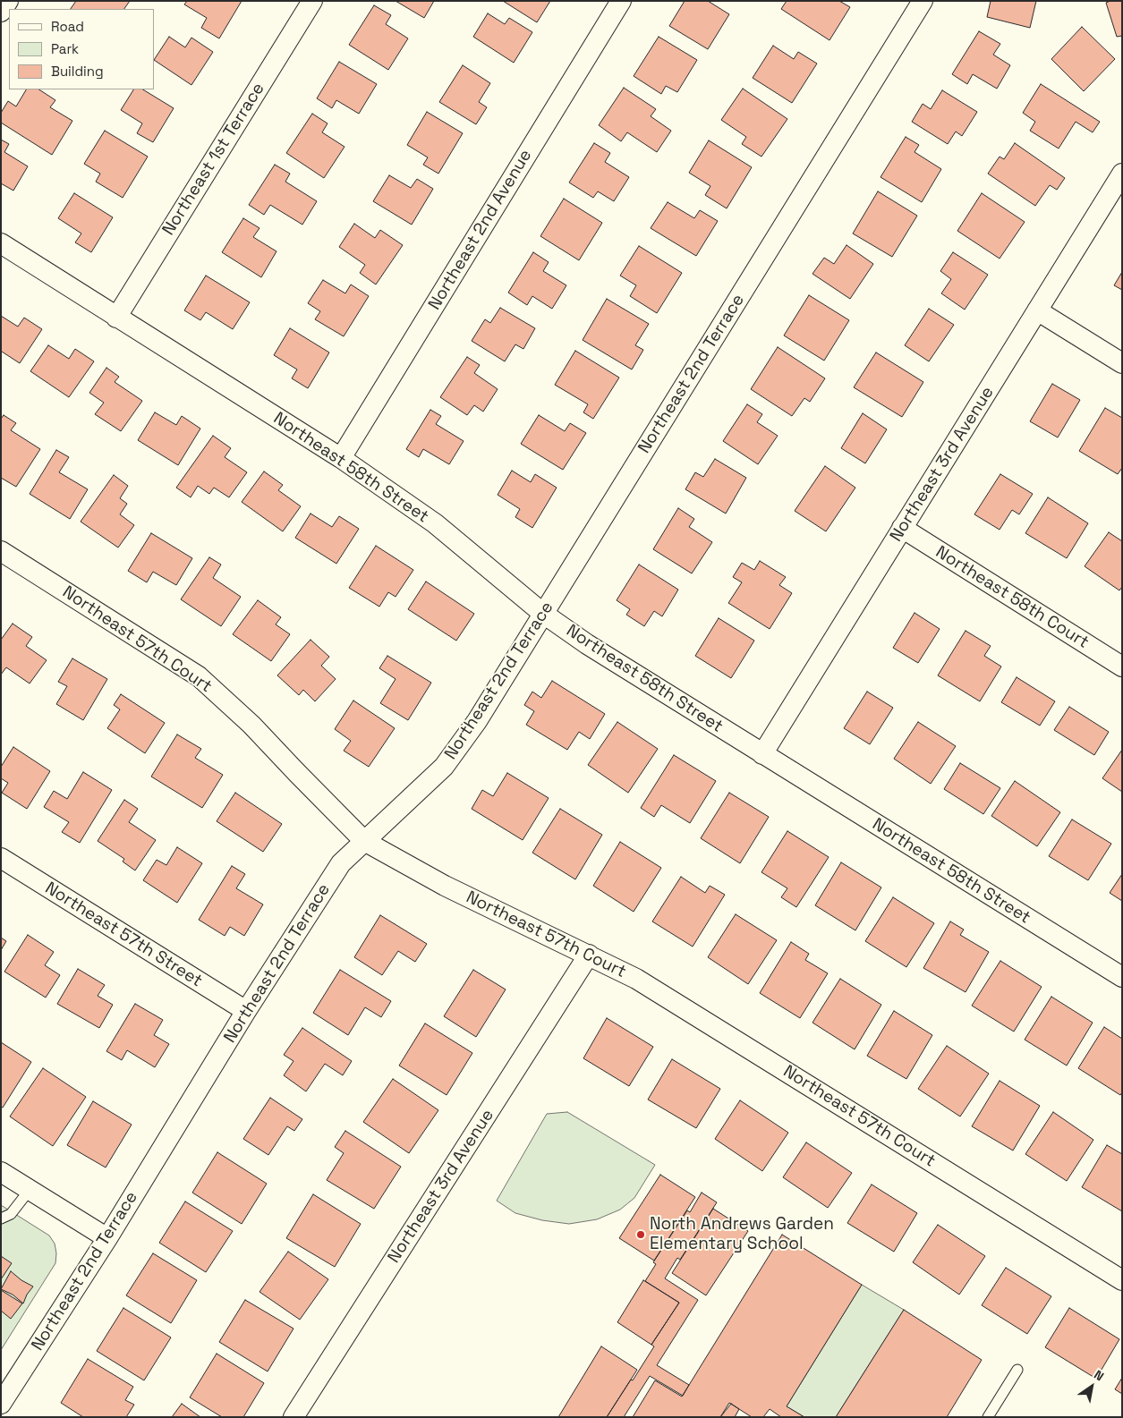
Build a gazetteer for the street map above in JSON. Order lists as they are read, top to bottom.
{
  "streets": {
    "street": [
      "Northeast 1st Terrace",
      "Northeast 2nd Avenue",
      "Northeast 2nd Terrace",
      "Northeast 3rd Avenue",
      "Northeast 58th Street",
      "Northeast 58th Court",
      "Northeast 57th Court",
      "Northeast 57th Street"
    ]
  },
  "crossings": [
    ["Northeast 1st Terrace", "Northeast 58th Street"],
    ["Northeast 2nd Avenue", "Northeast 58th Street"],
    ["Northeast 2nd Terrace", "Northeast 58th Street"],
    ["Northeast 2nd Terrace", "Northeast 57th Court"],
    ["Northeast 2nd Terrace", "Northeast 57th Street"],
    ["Northeast 3rd Avenue", "Northeast 58th Street"],
    ["Northeast 3rd Avenue", "Northeast 58th Court"],
    ["Northeast 3rd Avenue", "Northeast 57th Court"]
  ],
  "places": ["North Andrews Garden Elementary School"],
  "legend": ["Road", "Park", "Building"],
  "north": "top right"
}
